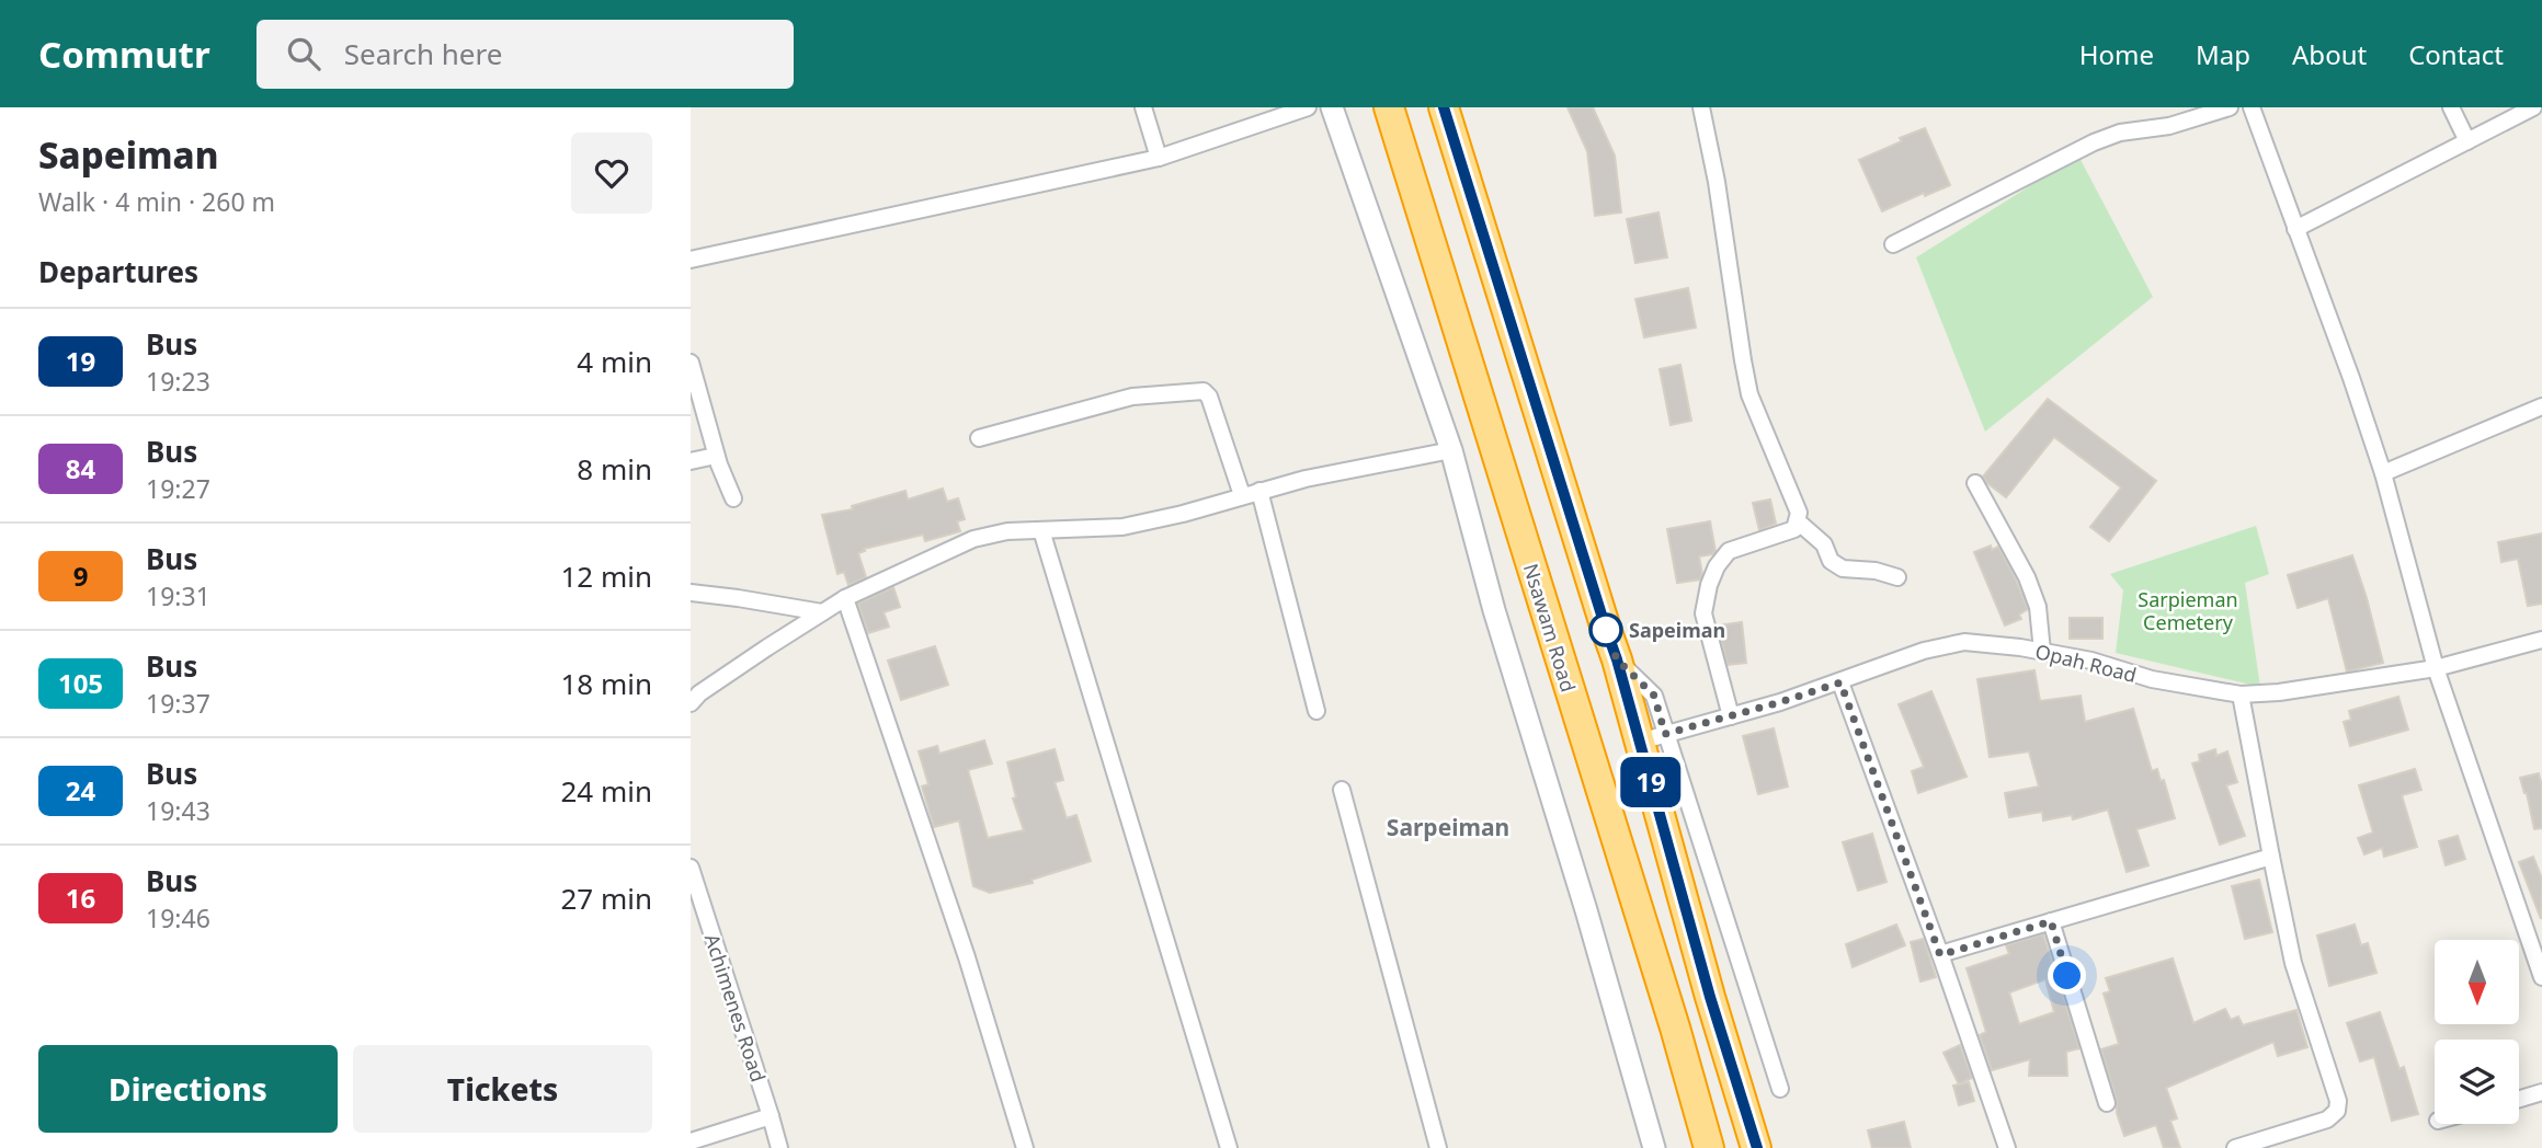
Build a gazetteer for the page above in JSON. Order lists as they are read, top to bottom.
{
  "streets": {
    "highway": ["Nsawam Road"],
    "street": ["Opah Road", "Achimenes Road"]
  },
  "districts": ["Sarpeiman"],
  "parks": ["Sarpieman Cemetery"],
  "places": ["Sapeiman"],
  "lines": ["bus line 19"],
  "north": "bottom",
  "page": {
    "header": "Commutr",
    "search": "Search here",
    "nav": [
      "Home",
      "Map",
      "About",
      "Contact"
    ],
    "heading": [
      ["Sapeiman", "Walk · 4 min · 260 m"],
      "Departures"
    ],
    "on_map": "19",
    "list": [
      {
        "mark": "19",
        "name": "Bus",
        "note": "19:23",
        "value": "4 min"
      },
      {
        "mark": "84",
        "name": "Bus",
        "note": "19:27",
        "value": "8 min"
      },
      {
        "mark": "9",
        "name": "Bus",
        "note": "19:31",
        "value": "12 min"
      },
      {
        "mark": "105",
        "name": "Bus",
        "note": "19:37",
        "value": "18 min"
      },
      {
        "mark": "24",
        "name": "Bus",
        "note": "19:43",
        "value": "24 min"
      },
      {
        "mark": "16",
        "name": "Bus",
        "note": "19:46",
        "value": "27 min"
      }
    ],
    "buttons": ["Directions", "Tickets"]
  }
}
